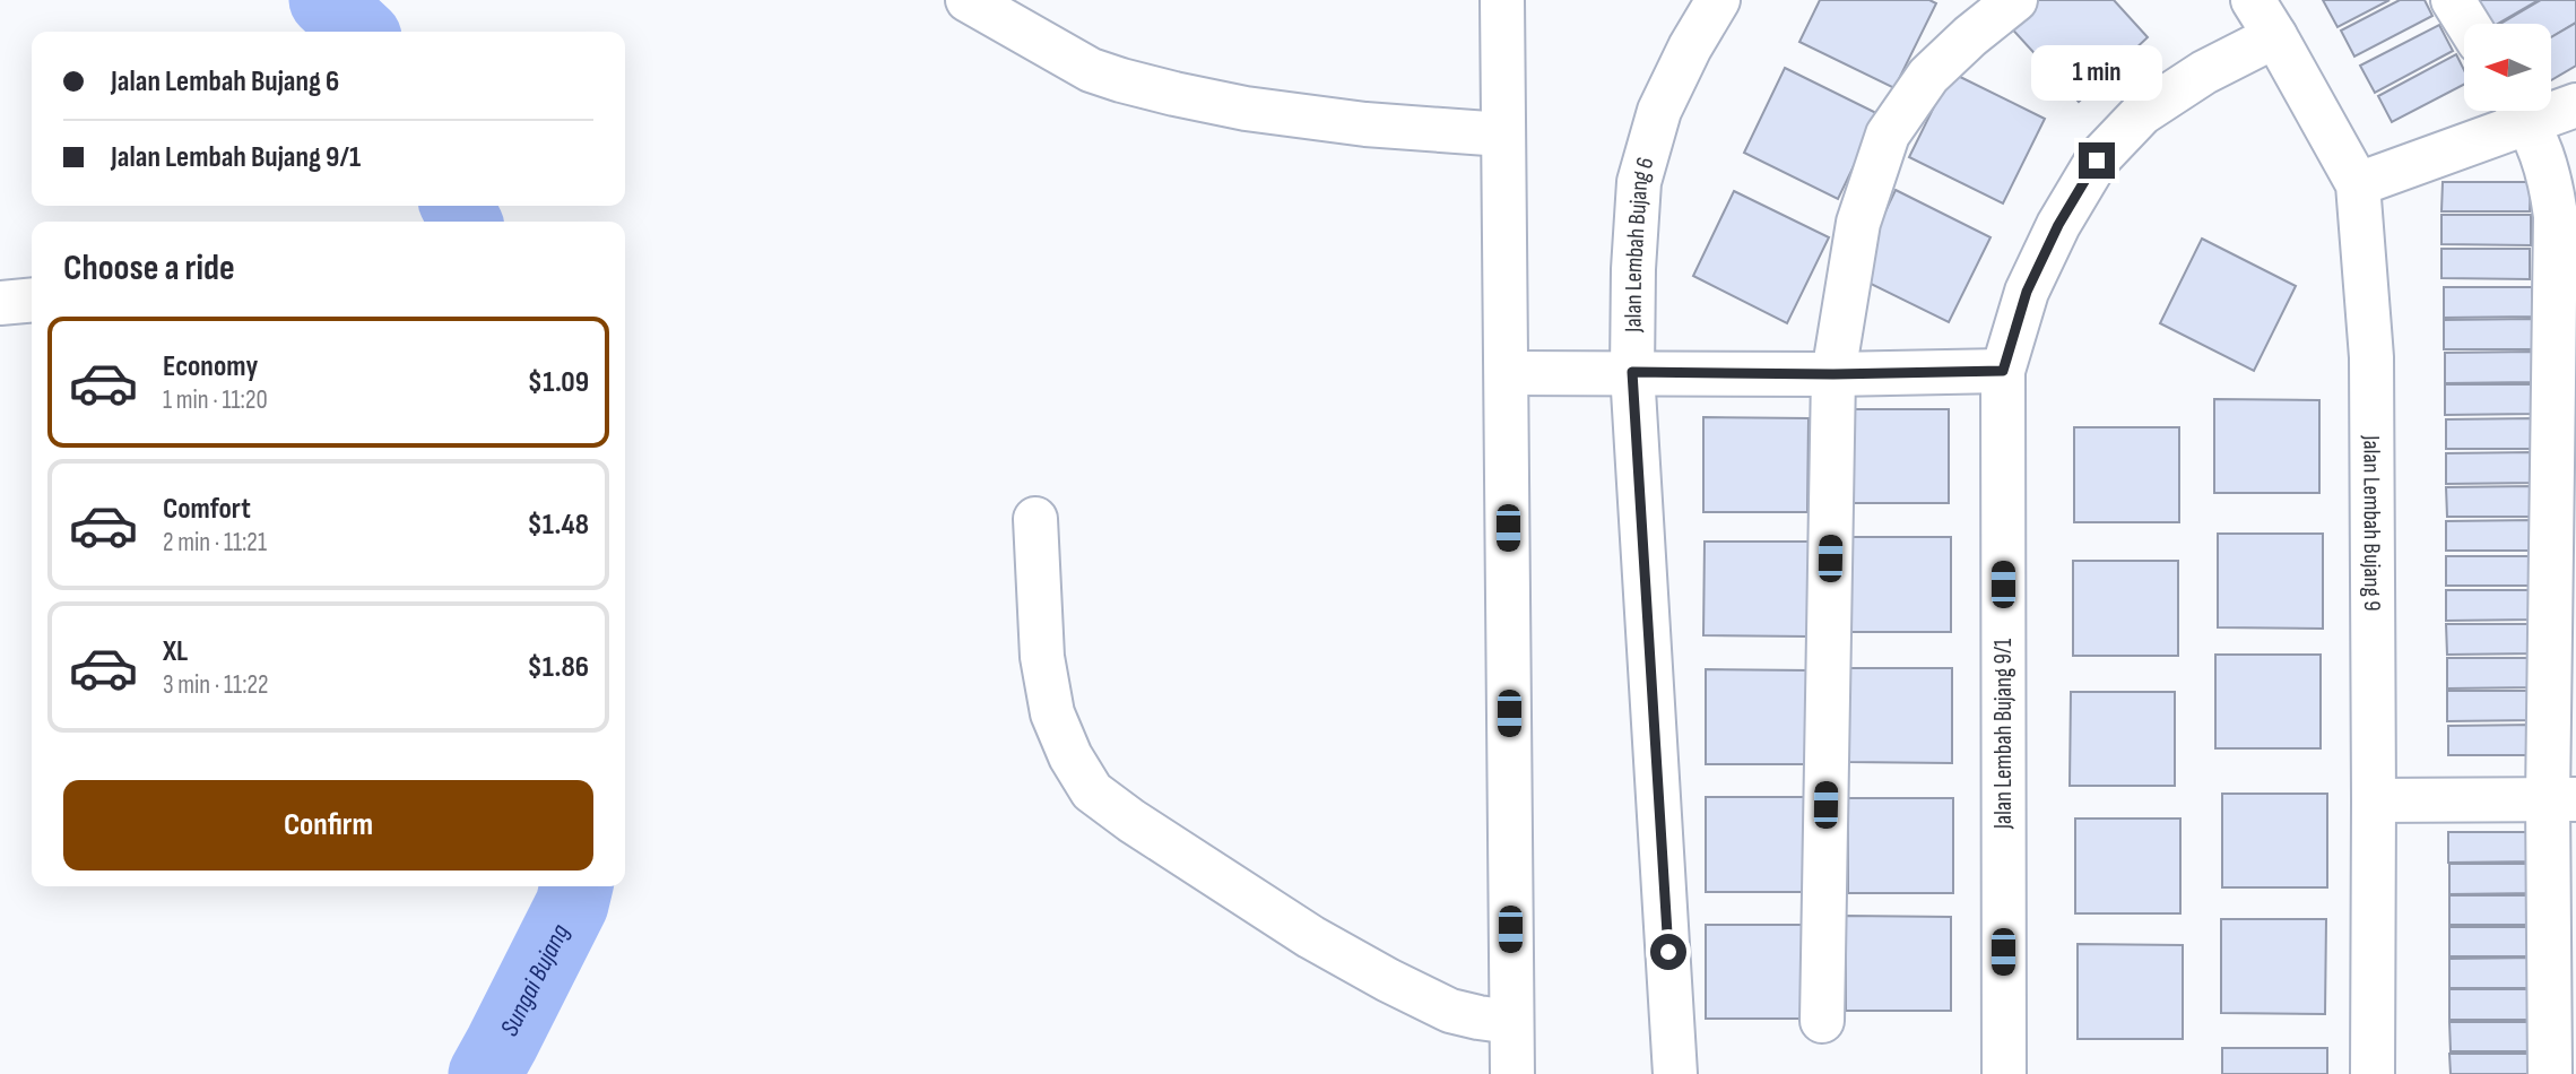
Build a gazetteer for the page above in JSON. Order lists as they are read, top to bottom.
{
  "streets": {
    "street": ["Jalan Lembah Bujang 6", "Jalan Lembah Bujang 9", "Jalan Lembah Bujang 9/1"]
  },
  "crossings": [
    ["Jalan Lembah Bujang 9", "Jalan Lembah Bujang 9/1"]
  ],
  "water": ["Sungai Bujang"],
  "north": "left",
  "page": {
    "banner": ["Jalan Lembah Bujang 6", "Jalan Lembah Bujang 9/1"],
    "bubble": "1 min",
    "heading": "Choose a ride",
    "list": [
      {
        "name": "Economy",
        "note": "1 min · 11:20",
        "value": "$1.09"
      },
      {
        "name": "Comfort",
        "note": "2 min · 11:21",
        "value": "$1.48"
      },
      {
        "name": "XL",
        "note": "3 min · 11:22",
        "value": "$1.86"
      }
    ],
    "buttons": "Confirm"
  }
}
